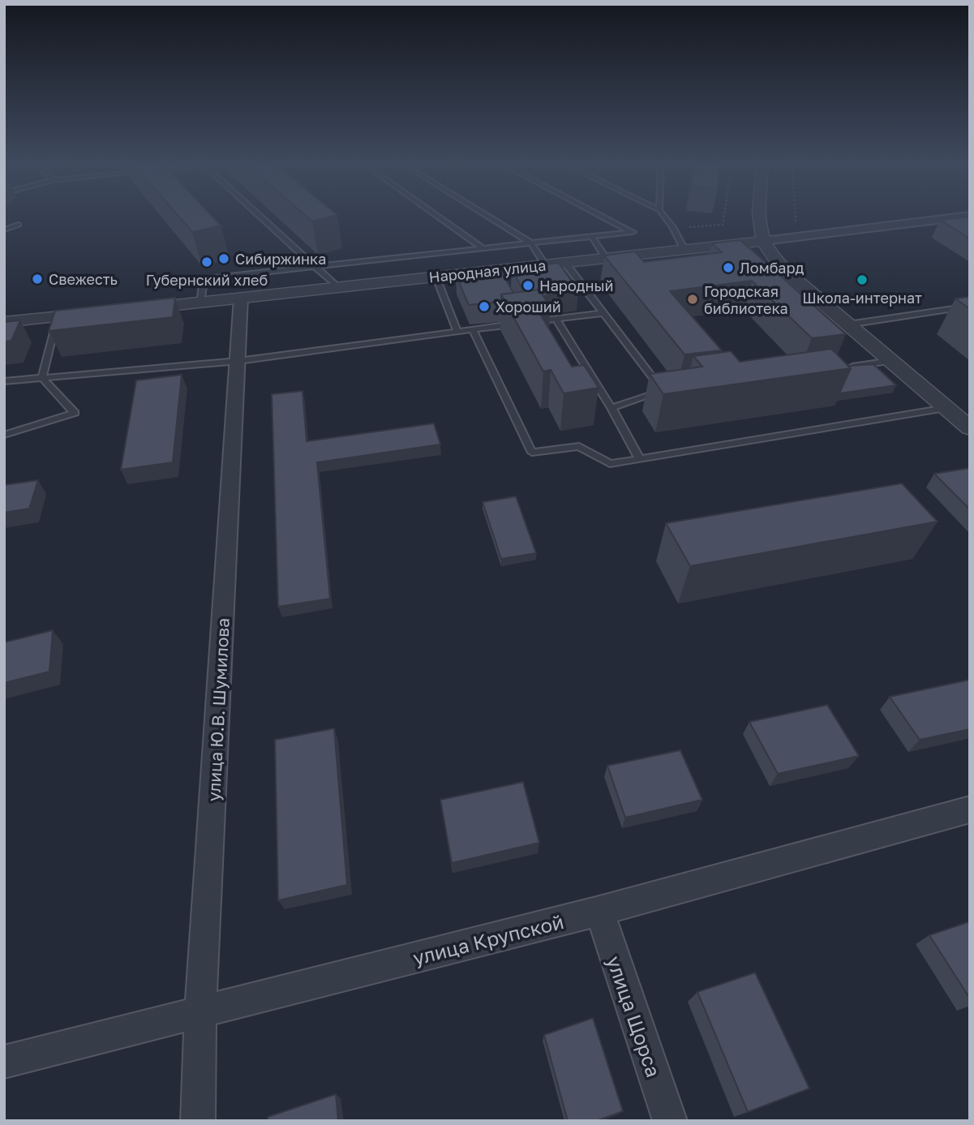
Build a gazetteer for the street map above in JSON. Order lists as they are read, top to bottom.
{
  "streets": {
    "street": [
      "Народная улица",
      "улица Ю.В. Шумилова",
      "улица Крупской",
      "улица Щорса"
    ]
  },
  "crossings": [
    ["Народная улица", "улица Ю.В. Шумилова"],
    ["улица Ю.В. Шумилова", "улица Крупской"],
    ["улица Крупской", "улица Щорса"]
  ],
  "places": [
    "Сибиржинка",
    "Губернский хлеб",
    "Ломбард",
    "Свежесть",
    "Школа-интернат",
    "Народный",
    "Городская библиотека",
    "Хороший"
  ]
}
